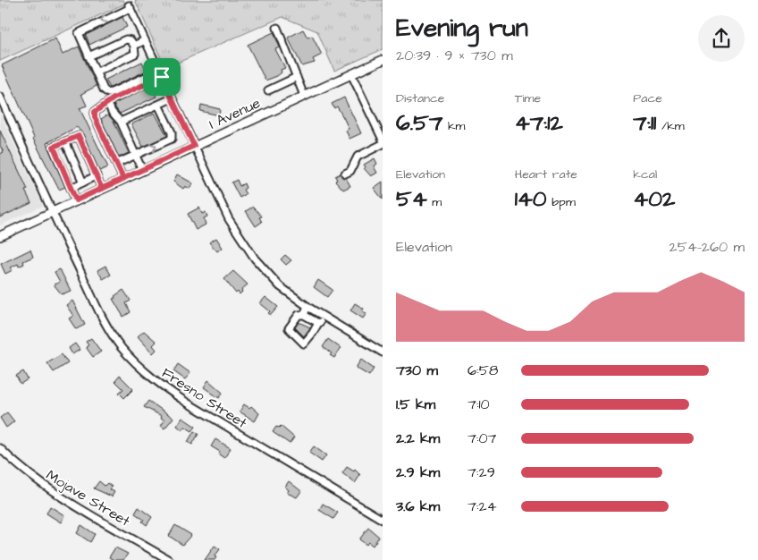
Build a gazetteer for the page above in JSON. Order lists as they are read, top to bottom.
{
  "streets": {
    "main road": ["I Avenue"],
    "street": ["Fresno Street", "Mojave Street"]
  },
  "crossings": [
    ["I Avenue", "Fresno Street"]
  ],
  "page": {
    "heading": ["Evening run", "20:39 · 9 × 730 m"],
    "stats": [
      ["Distance", "6.57 km"],
      ["Time", "47:12"],
      ["Pace", "7:11 /km"],
      ["Elevation", "54 m"],
      ["Heart rate", "140 bpm"],
      ["kcal", "402"]
    ],
    "chart": ["Elevation", "254–260 m"],
    "list": [
      {
        "name": "730 m",
        "note": "6:58"
      },
      {
        "name": "1.5 km",
        "note": "7:10"
      },
      {
        "name": "2.2 km",
        "note": "7:07"
      },
      {
        "name": "2.9 km",
        "note": "7:29"
      },
      {
        "name": "3.6 km",
        "note": "7:24"
      }
    ]
  }
}
